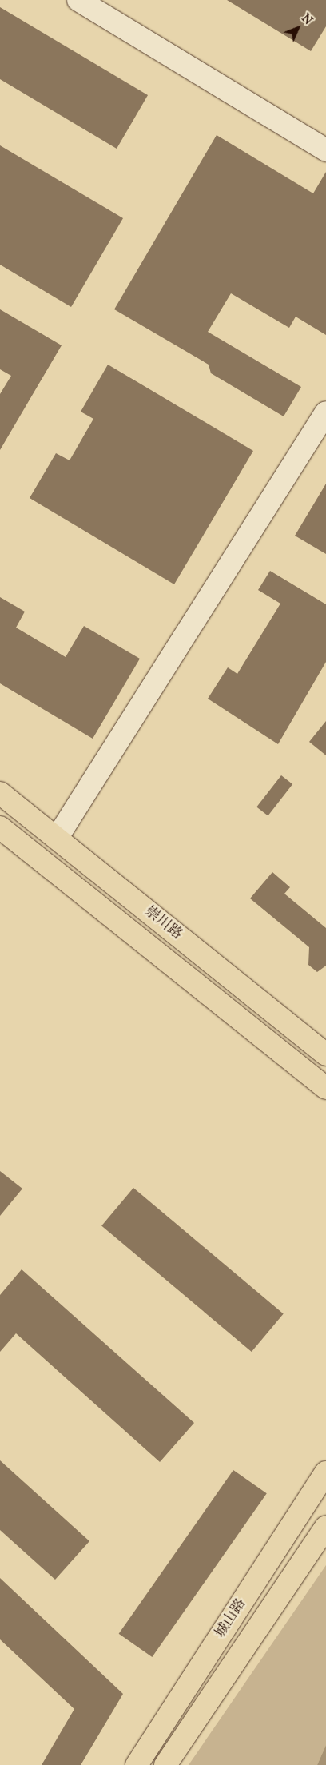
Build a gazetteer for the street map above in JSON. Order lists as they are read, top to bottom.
{
  "streets": {
    "main road": ["崇川路", "城山路"]
  },
  "north": "top right"
}
